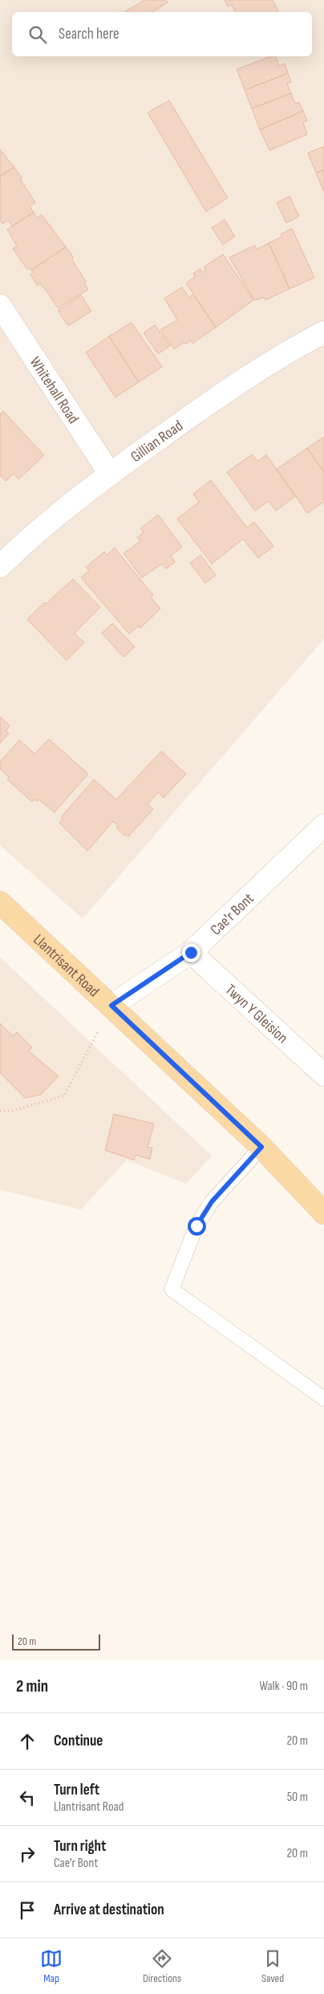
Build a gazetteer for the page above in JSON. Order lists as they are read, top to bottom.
{
  "streets": {
    "main road": ["Llantrisant Road"],
    "street": [
      "Whitehall Road",
      "Gillian Road",
      "Cae'r Bont",
      "Twyn Y Gleision"
    ]
  },
  "crossings": [
    ["Whitehall Road", "Gillian Road"],
    ["Cae'r Bont", "Llantrisant Road"],
    ["Cae'r Bont", "Twyn Y Gleision"]
  ],
  "scale_bar": "20 m",
  "page": {
    "search": "Search here",
    "scale": "20 m",
    "heading": ["2 min", "Walk · 90 m"],
    "list": [
      ["Continue", "20 m"],
      ["Turn left", "Llantrisant Road", "50 m"],
      ["Turn right", "Cae'r Bont", "20 m"],
      "Arrive at destination"
    ],
    "nav": ["Map", "Directions", "Saved"]
  }
}
